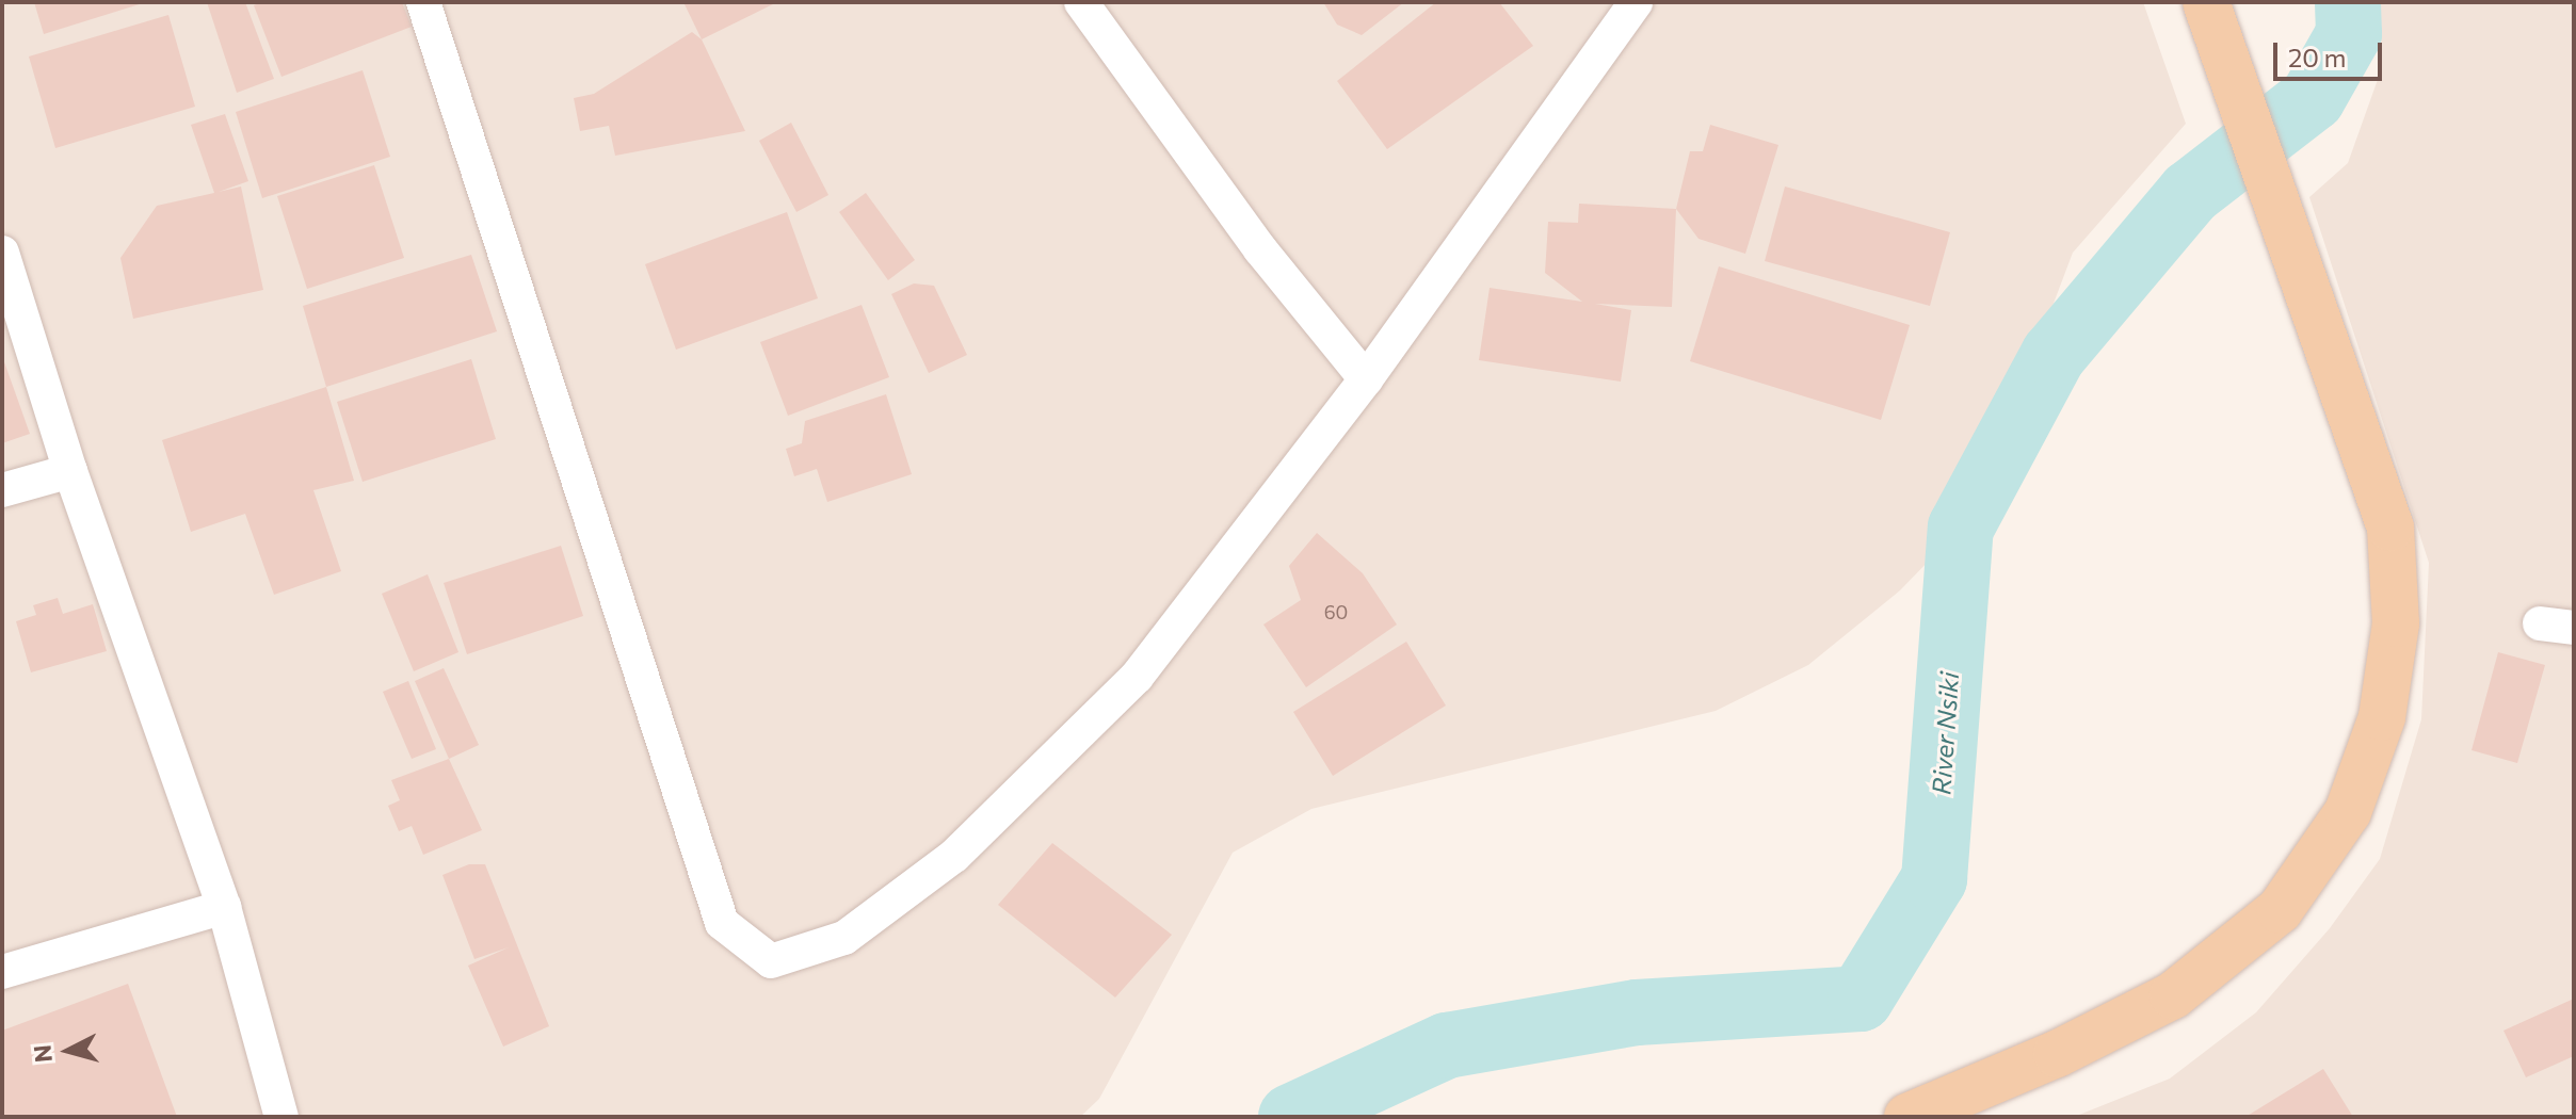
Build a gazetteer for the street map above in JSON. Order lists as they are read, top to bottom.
{
  "water": ["River Nsiki"],
  "house_numbers": ["60"],
  "scale_bar": "20 m",
  "north": "left"
}
